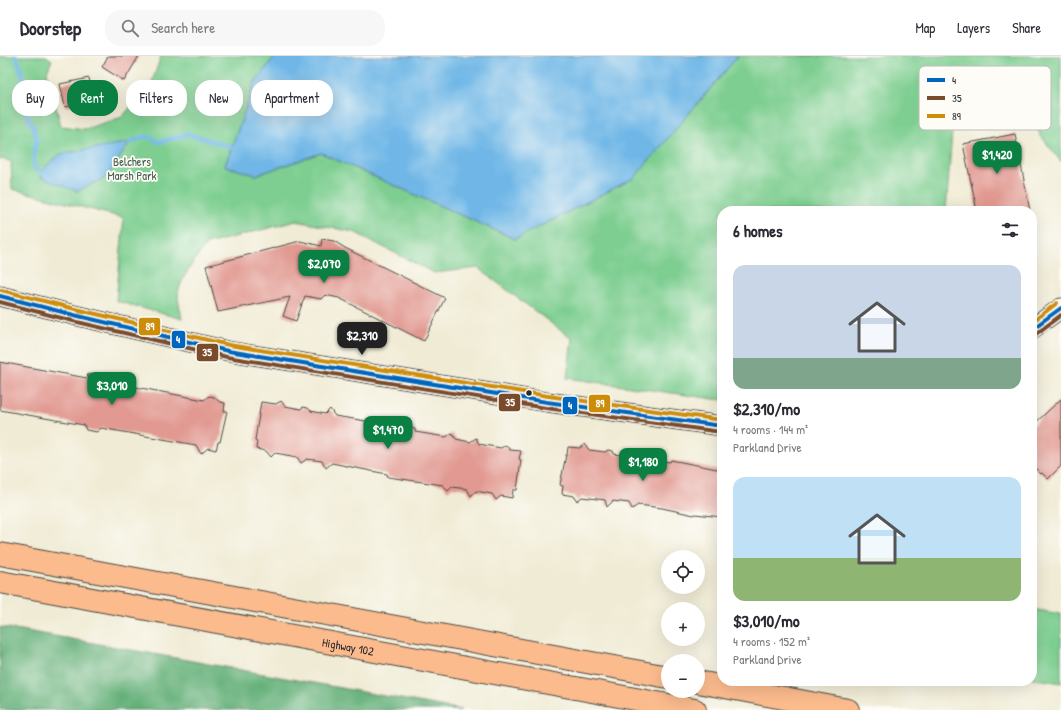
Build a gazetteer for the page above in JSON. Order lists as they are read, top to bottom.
{
  "streets": {
    "highway": ["Highway 102"]
  },
  "parks": ["Belchers Marsh Park"],
  "lines": ["transit line 89", "transit line 4", "transit line 35"],
  "legend": ["4", "35", "89"],
  "page": {
    "header": "Doorstep",
    "search": "Search here",
    "nav": ["Map", "Layers", "Share"],
    "chip": [
      "Buy",
      "Rent",
      "Filters",
      "New",
      "Apartment"
    ],
    "price": [
      "$1,420",
      "$2,070",
      "$2,310",
      "$3,010",
      "$1,470",
      "$1,180"
    ],
    "heading": "6 homes",
    "list": [
      {
        "name": "$2,310/mo",
        "note": "4 rooms · 144 m² · Parkland Drive"
      },
      {
        "name": "$3,010/mo",
        "note": "4 rooms · 152 m² · Parkland Drive"
      }
    ],
    "map_buttons": ["+", "−"]
  }
}
